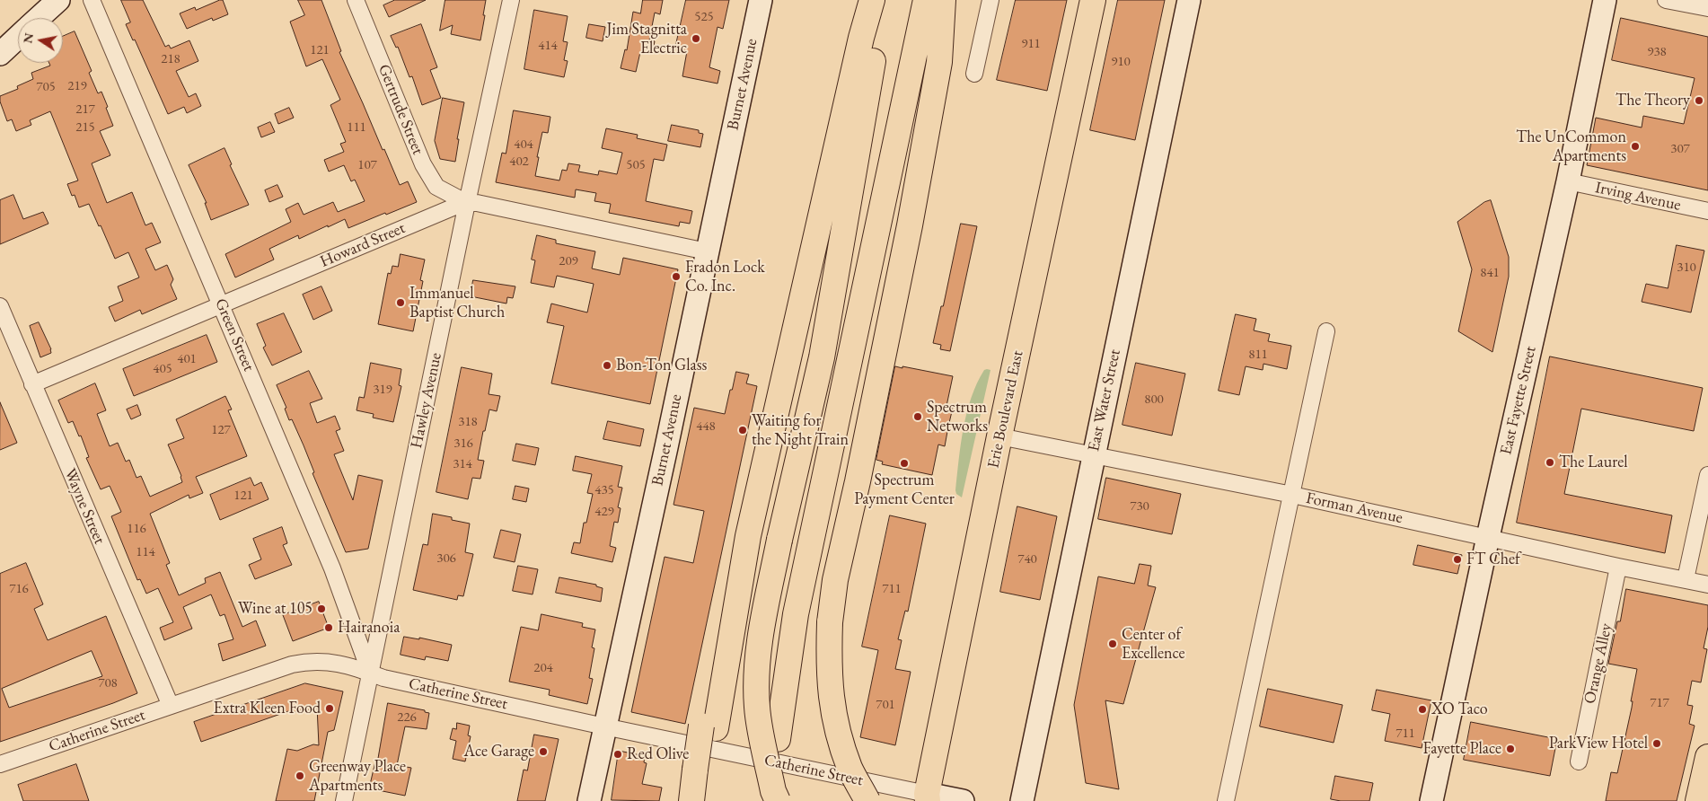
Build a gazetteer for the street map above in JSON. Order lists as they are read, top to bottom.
{
  "streets": {
    "main road": ["Erie Boulevard East"],
    "street": [
      "Burnet Avenue",
      "Gertrude Street",
      "Irving Avenue",
      "Howard Street",
      "Green Street",
      "Hawley Avenue",
      "East Water Street",
      "East Fayette Street",
      "Wayne Street",
      "Forman Avenue",
      "Orange Alley",
      "Catherine Street"
    ]
  },
  "crossings": [
    ["Burnet Avenue", "Howard Street"],
    ["Burnet Avenue", "Catherine Street"],
    ["Gertrude Street", "Howard Street"],
    ["Gertrude Street", "Hawley Avenue"],
    ["Irving Avenue", "East Fayette Street"],
    ["Howard Street", "Green Street"],
    ["Howard Street", "Hawley Avenue"],
    ["Howard Street", "Wayne Street"],
    ["Green Street", "Hawley Avenue"],
    ["Green Street", "Catherine Street"],
    ["Hawley Avenue", "Catherine Street"],
    ["East Water Street", "Forman Avenue"],
    ["East Fayette Street", "Forman Avenue"],
    ["Erie Boulevard East", "Forman Avenue"],
    ["Erie Boulevard East", "Catherine Street"],
    ["Wayne Street", "Catherine Street"],
    ["Forman Avenue", "Orange Alley"]
  ],
  "places": [
    "Jim Stagnitta Electric",
    "The Theory",
    "The UnCommon Apartments",
    "Fradon Lock Co. Inc.",
    "Immanuel Baptist Church",
    "Bon-Ton Glass",
    "Spectrum Networks",
    "Waiting for the Night Train",
    "The Laurel",
    "Spectrum Payment Center",
    "FT Chef",
    "Wine at 105",
    "Hairanoia",
    "Center of Excellence",
    "Extra Kleen Food",
    "XO Taco",
    "ParkView Hotel",
    "Fayette Place",
    "Ace Garage",
    "Red Olive",
    "Greenway Place Apartments"
  ],
  "house_numbers": [
    "525",
    "911",
    "414",
    "121",
    "938",
    "218",
    "910",
    "219",
    "705",
    "217",
    "215",
    "111",
    "404",
    "307",
    "402",
    "107",
    "505",
    "209",
    "310",
    "841",
    "811",
    "401",
    "405",
    "319",
    "800",
    "318",
    "448",
    "127",
    "316",
    "314",
    "435",
    "121",
    "730",
    "429",
    "116",
    "114",
    "306",
    "740",
    "716",
    "711",
    "204",
    "708",
    "717",
    "701",
    "226",
    "711"
  ],
  "north": "left"
}
